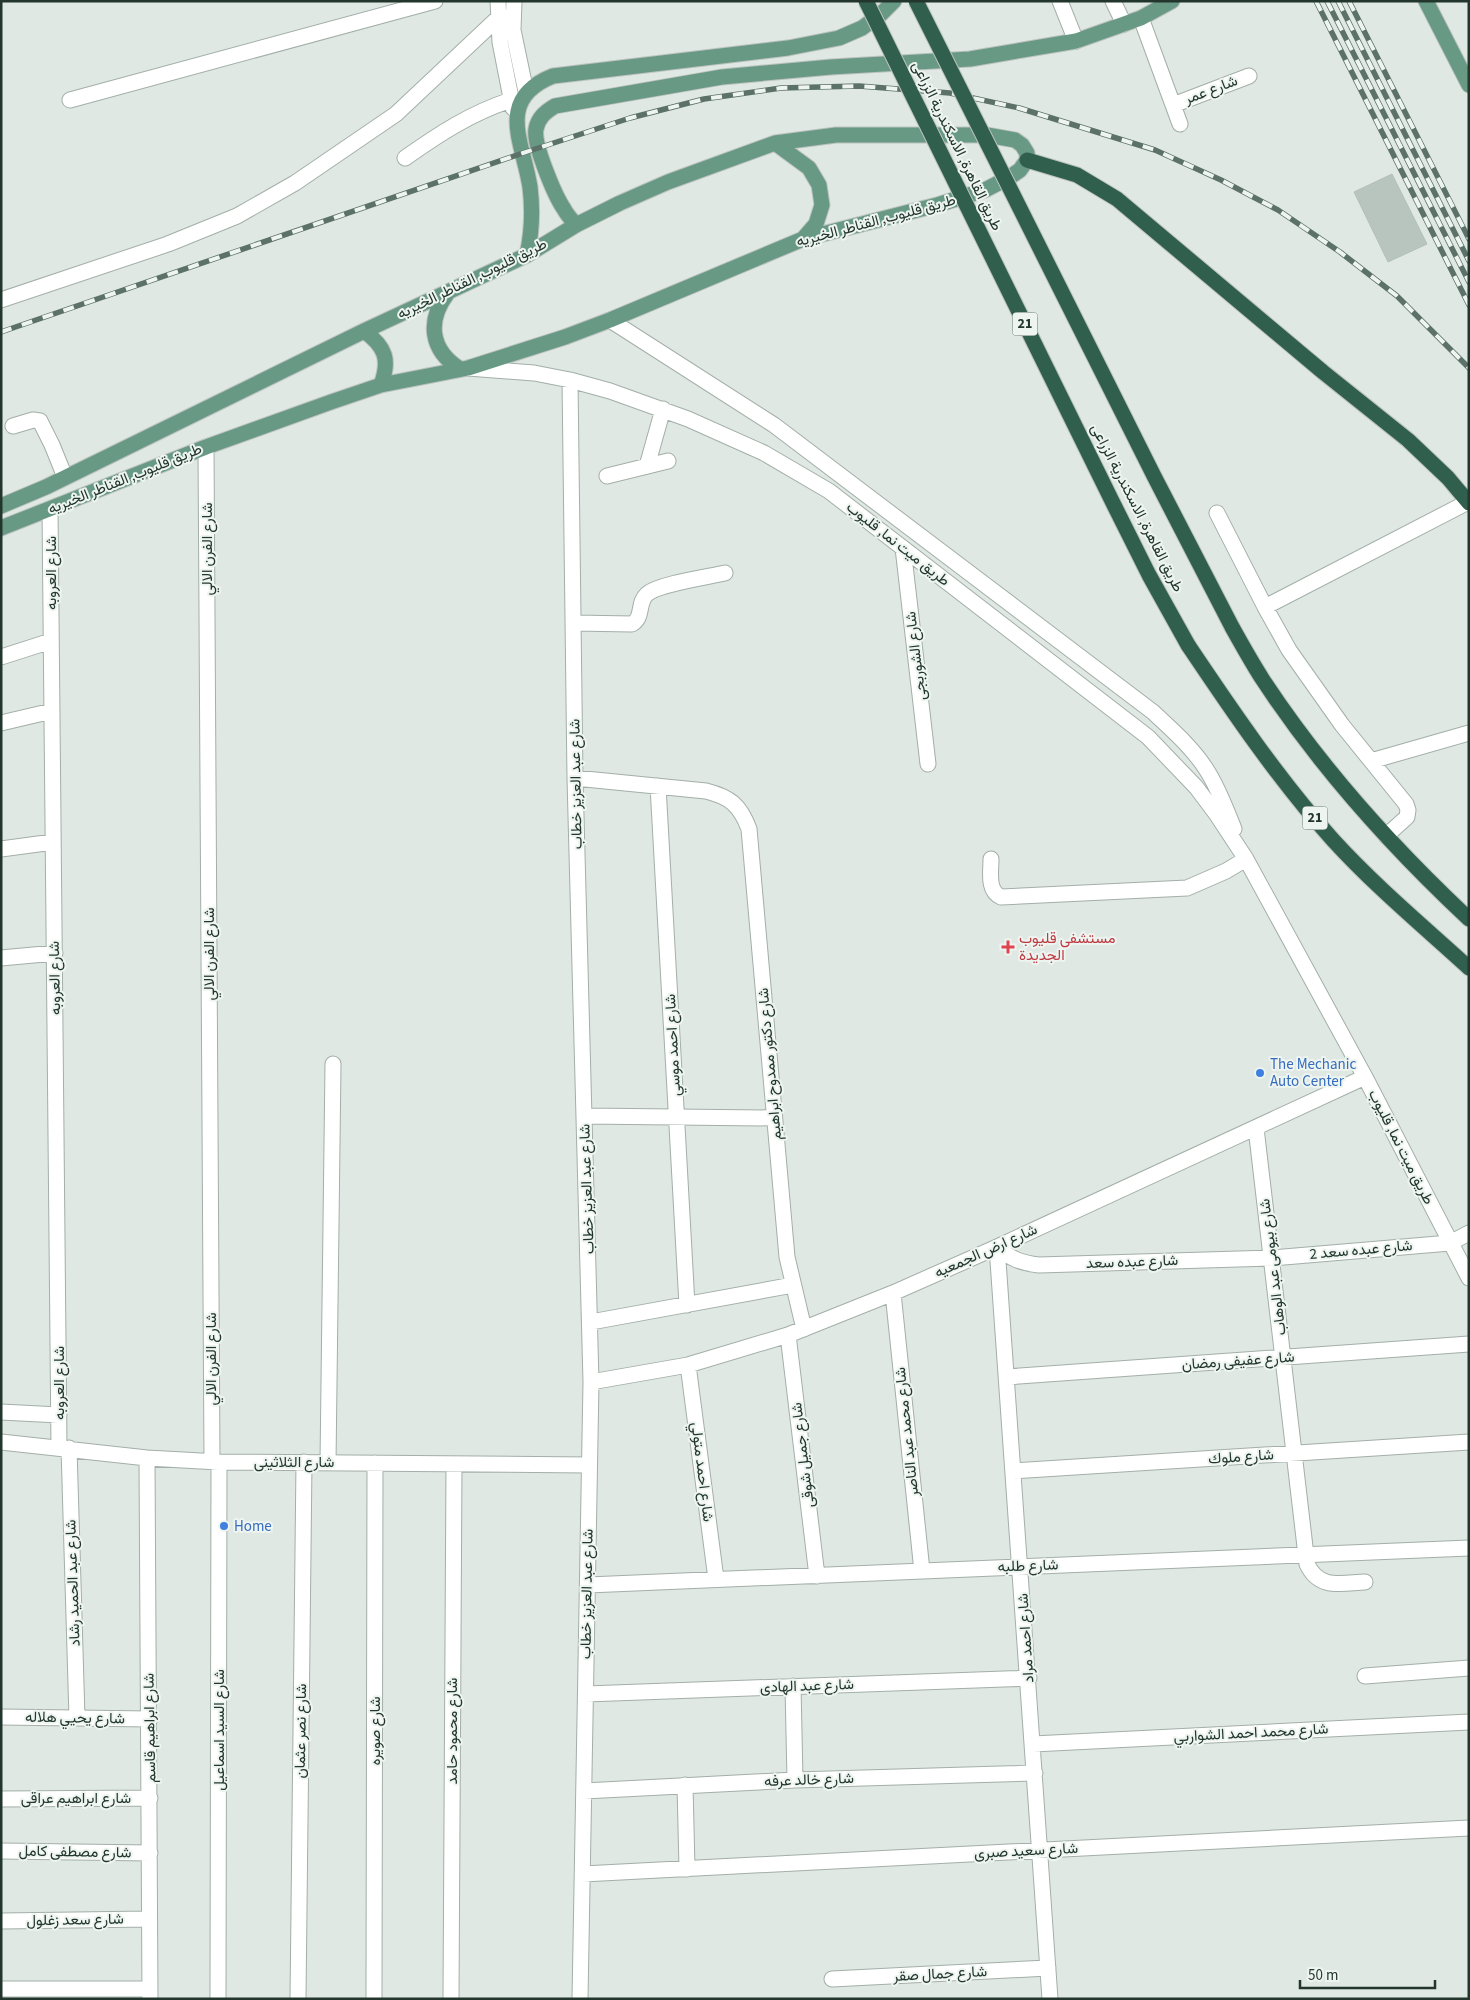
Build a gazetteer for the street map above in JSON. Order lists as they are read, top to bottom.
{
  "streets": {
    "highway": ["طريق القاهرة, الاسكندرية الزراعى", "21"],
    "main road": ["طريق قليوب, القناطر الخيريه"],
    "street": [
      "شارع عمر",
      "طريق ميت نما, قليوب",
      "شارع الفرن الالي",
      "شارع العروبه",
      "شارع الشوربجى",
      "شارع عبد العزيز خطاب",
      "شارع احمد موسي",
      "شارع دكتور ممدوح ابراهيم",
      "شارع عبده سعد 2",
      "شارع ارض الجمعيه",
      "شارع عبده سعد",
      "شارع بيومى عبد الوهاب",
      "شارع عفيفى رمضان",
      "شارع محمد عبد الناصر",
      "شارع جميل شوقى",
      "شارع ملوك",
      "شارع الثلاثينى",
      "شارع احمد متولي",
      "شارع طلبه",
      "شارع عبد الحميد رشاد",
      "شارع احمد مراد",
      "شارع عبد الهادى",
      "شارع يحيي هلاله",
      "شارع ابراهيم قاسم",
      "شارع السيد اسماعيل",
      "شارع نصر عثمان",
      "شارع صويره",
      "شارع محمود حامد",
      "شارع محمد احمد الشواربي",
      "شارع خالد عرفه",
      "شارع ابراهيم عراقى",
      "شارع سعيد صبرى",
      "شارع مصطفى كامل",
      "شارع سعد زغلول",
      "شارع جمال صقر"
    ]
  },
  "crossings": [
    ["طريق قليوب, القناطر الخيريه", "طريق ميت نما, قليوب"],
    ["طريق قليوب, القناطر الخيريه", "شارع الفرن الالي"],
    ["طريق قليوب, القناطر الخيريه", "شارع العروبه"],
    ["طريق ميت نما, قليوب", "شارع الشوربجى"],
    ["طريق ميت نما, قليوب", "شارع عبد العزيز خطاب"],
    ["طريق ميت نما, قليوب", "شارع عبده سعد 2"],
    ["طريق ميت نما, قليوب", "شارع ارض الجمعيه"],
    ["شارع الفرن الالي", "شارع الثلاثينى"],
    ["شارع الفرن الالي", "شارع السيد اسماعيل"],
    ["شارع العروبه", "شارع الثلاثينى"],
    ["شارع العروبه", "شارع عبد الحميد رشاد"],
    ["شارع عبد العزيز خطاب", "شارع ارض الجمعيه"],
    ["شارع عبد العزيز خطاب", "شارع الثلاثينى"],
    ["شارع عبد العزيز خطاب", "شارع طلبه"],
    ["شارع عبد العزيز خطاب", "شارع عبد الهادى"],
    ["شارع عبد العزيز خطاب", "شارع خالد عرفه"],
    ["شارع عبد العزيز خطاب", "شارع سعيد صبرى"],
    ["شارع احمد موسي", "شارع دكتور ممدوح ابراهيم"],
    ["شارع دكتور ممدوح ابراهيم", "شارع ارض الجمعيه"],
    ["شارع عبده سعد 2", "شارع عبده سعد"],
    ["شارع عبده سعد 2", "شارع بيومى عبد الوهاب"],
    ["شارع ارض الجمعيه", "شارع عبده سعد"],
    ["شارع ارض الجمعيه", "شارع بيومى عبد الوهاب"],
    ["شارع ارض الجمعيه", "شارع محمد عبد الناصر"],
    ["شارع ارض الجمعيه", "شارع جميل شوقى"],
    ["شارع ارض الجمعيه", "شارع احمد متولي"],
    ["شارع ارض الجمعيه", "شارع احمد مراد"],
    ["شارع عبده سعد", "شارع بيومى عبد الوهاب"],
    ["شارع عبده سعد", "شارع احمد مراد"],
    ["شارع بيومى عبد الوهاب", "شارع عفيفى رمضان"],
    ["شارع بيومى عبد الوهاب", "شارع ملوك"],
    ["شارع بيومى عبد الوهاب", "شارع طلبه"],
    ["شارع عفيفى رمضان", "شارع احمد مراد"],
    ["شارع محمد عبد الناصر", "شارع طلبه"],
    ["شارع جميل شوقى", "شارع طلبه"],
    ["شارع ملوك", "شارع احمد مراد"],
    ["شارع الثلاثينى", "شارع عبد الحميد رشاد"],
    ["شارع الثلاثينى", "شارع ابراهيم قاسم"],
    ["شارع الثلاثينى", "شارع السيد اسماعيل"],
    ["شارع الثلاثينى", "شارع نصر عثمان"],
    ["شارع الثلاثينى", "شارع صويره"],
    ["شارع الثلاثينى", "شارع محمود حامد"],
    ["شارع احمد متولي", "شارع طلبه"],
    ["شارع طلبه", "شارع احمد مراد"],
    ["شارع عبد الحميد رشاد", "شارع يحيي هلاله"],
    ["شارع احمد مراد", "شارع عبد الهادى"],
    ["شارع احمد مراد", "شارع محمد احمد الشواربي"],
    ["شارع احمد مراد", "شارع خالد عرفه"],
    ["شارع احمد مراد", "شارع سعيد صبرى"],
    ["شارع احمد مراد", "شارع جمال صقر"],
    ["شارع يحيي هلاله", "شارع ابراهيم قاسم"],
    ["شارع ابراهيم قاسم", "شارع ابراهيم عراقى"],
    ["شارع ابراهيم قاسم", "شارع مصطفى كامل"],
    ["شارع ابراهيم قاسم", "شارع سعد زغلول"]
  ],
  "places": {
    "health": ["مستشفى قليوب الجديدة"],
    "other": ["The Mechanic Auto Center", "Home"]
  },
  "scale_bar": "50 m"
}
